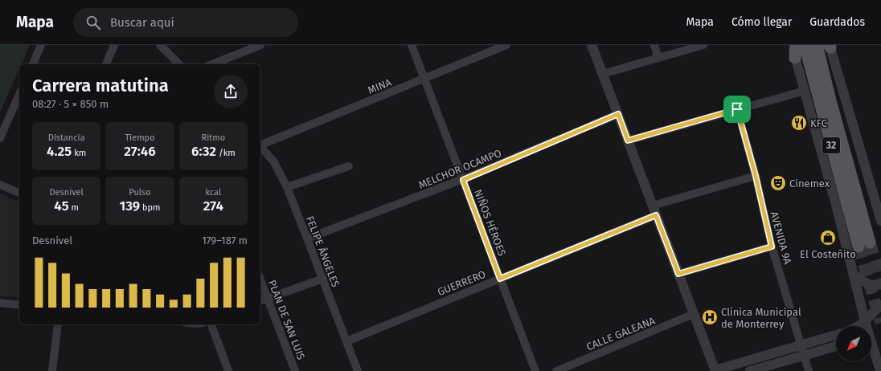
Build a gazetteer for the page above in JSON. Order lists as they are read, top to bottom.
{
  "streets": {
    "main road": ["32"],
    "street": [
      "MINA",
      "MELCHOR OCAMPO",
      "NIÑOS HÉROES",
      "AVENIDA 9A",
      "FELIPE ÁNGELES",
      "GUERRERO",
      "PLAN DE SAN LUIS",
      "CALLE GALEANA"
    ]
  },
  "crossings": [
    ["MINA", "NIÑOS HÉROES"],
    ["MELCHOR OCAMPO", "NIÑOS HÉROES"],
    ["MELCHOR OCAMPO", "FELIPE ÁNGELES"],
    ["NIÑOS HÉROES", "GUERRERO"],
    ["FELIPE ÁNGELES", "GUERRERO"]
  ],
  "places": {
    "restaurant": ["KFC"],
    "theatre": ["Cinemex"],
    "shop": ["El Costeñito"],
    "hospital": ["Clínica Municipal de Monterrey"]
  },
  "north": "bottom left",
  "page": {
    "header": "Mapa",
    "search": "Buscar aquí",
    "nav": ["Mapa", "Cómo llegar", "Guardados"],
    "heading": ["Carrera matutina", "08:27 · 5 × 850 m"],
    "stats": [
      ["Distancia", "4.25 km"],
      ["Tiempo", "27:46"],
      ["Ritmo", "6:32 /km"],
      ["Desnivel", "45 m"],
      ["Pulso", "139 bpm"],
      ["kcal", "274"]
    ],
    "chart": ["Desnivel", "179–187 m"]
  }
}
